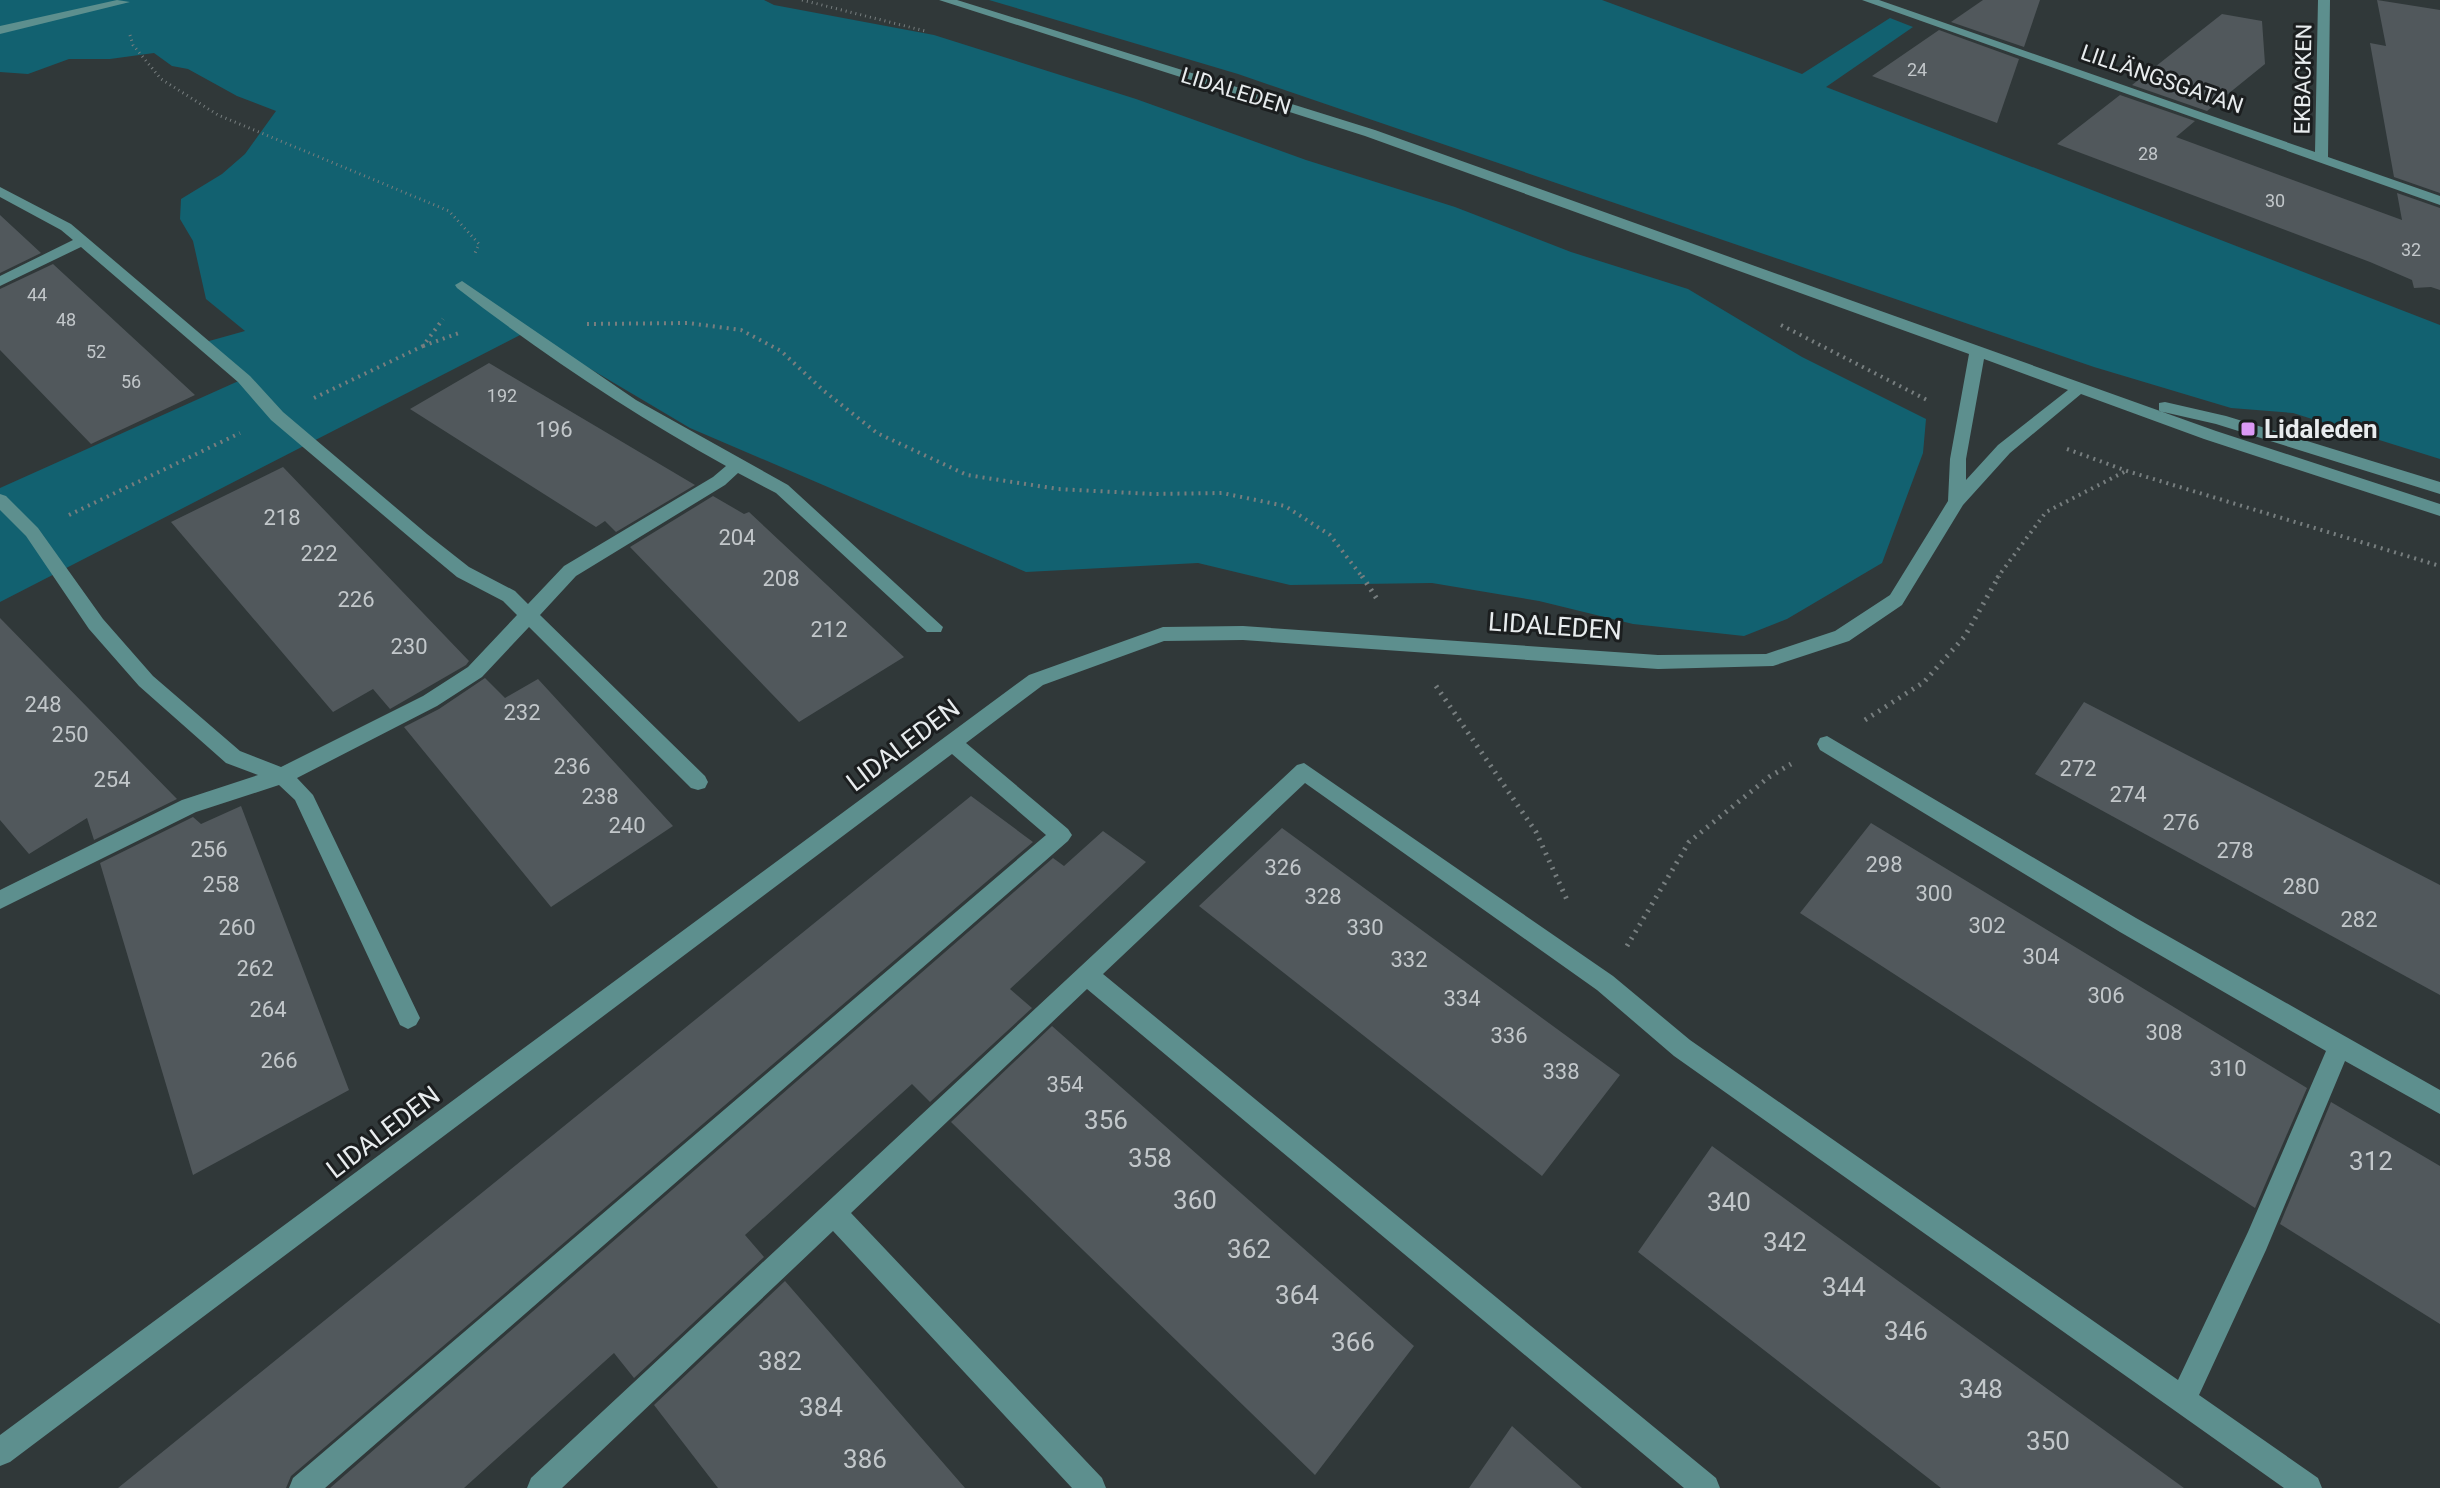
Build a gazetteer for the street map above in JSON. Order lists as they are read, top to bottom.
{
  "streets": {
    "street": ["LILLÄNGSGATAN", "EKBACKEN", "LIDALEDEN"]
  },
  "crossings": [
    ["LILLÄNGSGATAN", "EKBACKEN"]
  ],
  "places": {
    "transit": ["Lidaleden"]
  },
  "house_numbers": [
    "24",
    "28",
    "30",
    "32",
    "44",
    "48",
    "52",
    "56",
    "192",
    "196",
    "218",
    "204",
    "222",
    "208",
    "226",
    "212",
    "230",
    "248",
    "232",
    "250",
    "236",
    "272",
    "254",
    "274",
    "238",
    "276",
    "240",
    "256",
    "278",
    "298",
    "326",
    "258",
    "280",
    "300",
    "328",
    "282",
    "302",
    "260",
    "330",
    "304",
    "332",
    "262",
    "306",
    "334",
    "264",
    "308",
    "336",
    "266",
    "310",
    "338",
    "354",
    "356",
    "358",
    "312",
    "360",
    "340",
    "342",
    "362",
    "344",
    "364",
    "346",
    "366",
    "382",
    "348",
    "384",
    "350",
    "386"
  ]
}
